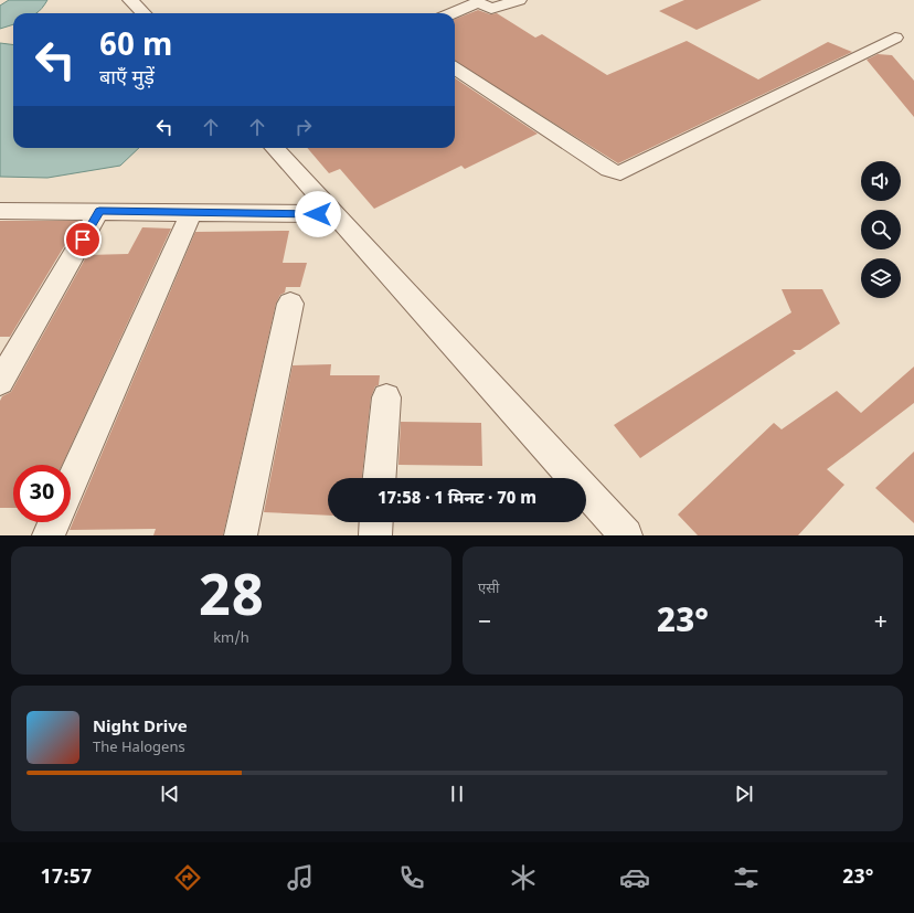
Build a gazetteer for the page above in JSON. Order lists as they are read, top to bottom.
{
  "page": {
    "turn": ["60 m", "बाएँ मुड़ें"],
    "limit": "30",
    "trip": "17:58 · 1 मिनट · 70 m",
    "tile": [
      ["28", "km/h"],
      "एसी"
    ],
    "heat": ["−", "23°", "+"],
    "song": ["Night Drive", "The Halogens"],
    "tabs": ["17:57", "23°"]
  }
}
